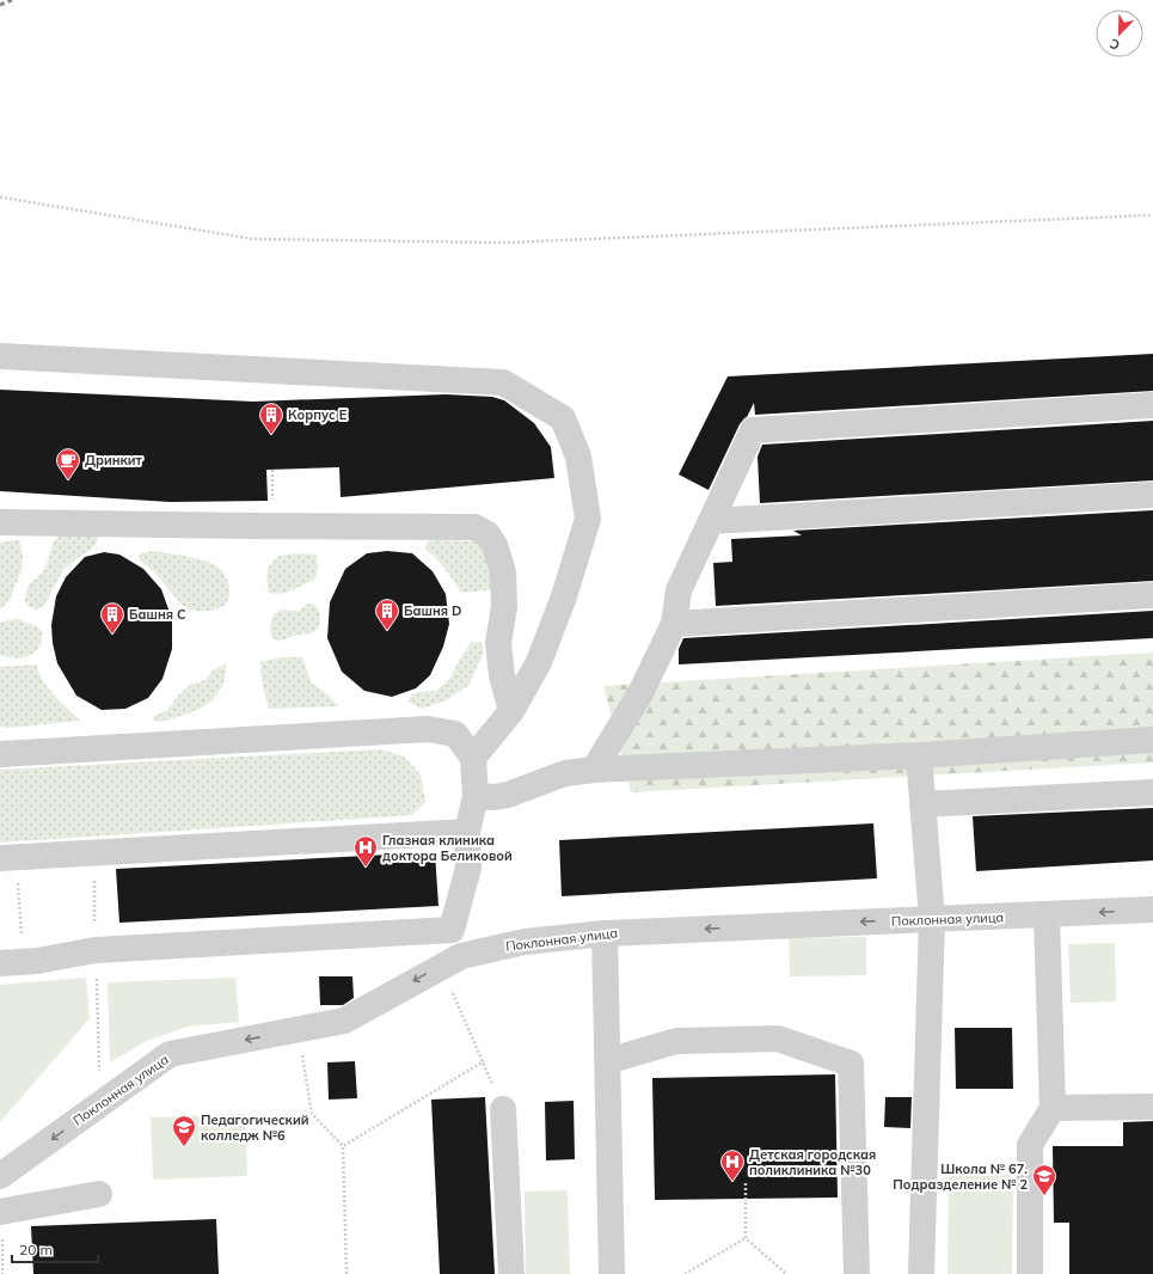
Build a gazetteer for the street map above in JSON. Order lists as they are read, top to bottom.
{
  "streets": {
    "street": ["Поклонная улица"]
  },
  "places": {
    "building": ["Корпус E", "Башня D", "Башня C"],
    "cafe": ["Дринкит"],
    "hospital": ["Глазная клиника доктора Беликовой", "Детская городская поликлиника №30"],
    "school or university": ["Педагогический колледж №6", "Школа № 67. Подразделение № 2"]
  },
  "scale_bar": "20 m",
  "north": "bottom left"
}
